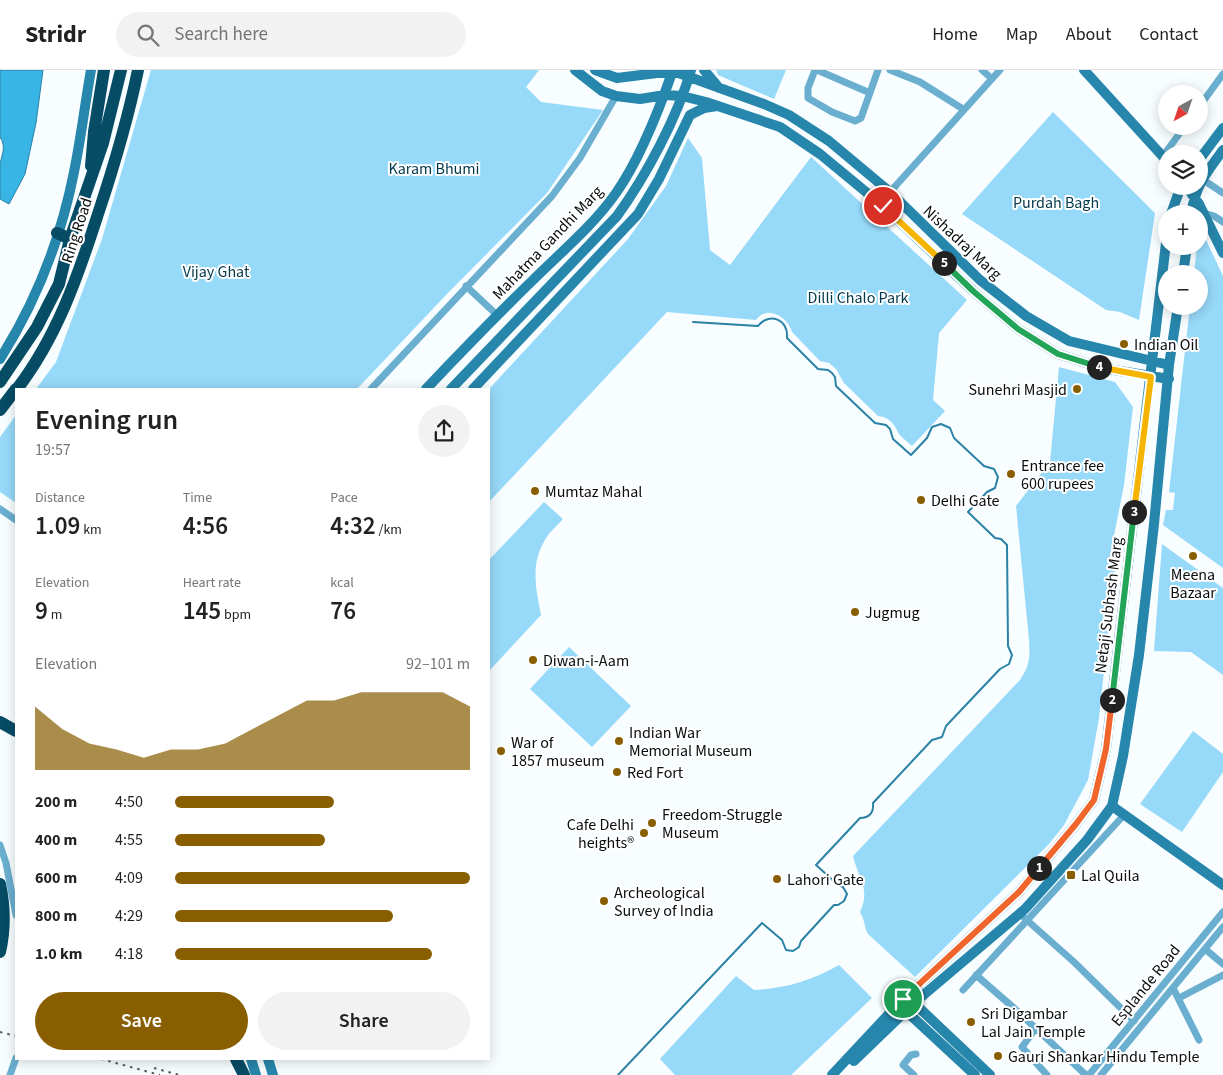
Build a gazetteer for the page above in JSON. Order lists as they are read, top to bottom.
{
  "streets": {
    "highway": ["Ring Road"],
    "main road": ["Mahatma Gandhi Marg", "Nishadraj Marg", "Netaji Subhash Marg"],
    "street": ["Esplande Road"]
  },
  "crossings": [
    ["Mahatma Gandhi Marg", "Nishadraj Marg"],
    ["Nishadraj Marg", "Netaji Subhash Marg"]
  ],
  "parks": [
    "Karam Bhumi",
    "Purdah Bagh",
    "Vijay Ghat",
    "Dilli Chalo Park"
  ],
  "places": {
    "other": [
      "Indian Oil",
      "Sunehri Masjid",
      "Entrance fee 600 rupees",
      "Mumtaz Mahal",
      "Delhi Gate",
      "Meena Bazaar",
      "Jugmug",
      "Diwan-i-Aam",
      "Indian War Memorial Museum",
      "War of 1857 museum",
      "Red Fort",
      "Freedom-Struggle Museum",
      "Cafe Delhi heights®",
      "Lahori Gate",
      "Archeological Survey of India",
      "Sri Digambar Lal Jain Temple",
      "Gauri Shankar Hindu Temple"
    ],
    "transit": ["Lal Quila"]
  },
  "north": "bottom left",
  "page": {
    "header": "Stridr",
    "search": "Search here",
    "nav": [
      "Home",
      "Map",
      "About",
      "Contact"
    ],
    "map_buttons": ["+", "−"],
    "pins": [
      "5",
      "4",
      "3",
      "2",
      "1"
    ],
    "heading": ["Evening run", "19:57"],
    "stats": [
      ["Distance", "1.09 km"],
      ["Time", "4:56"],
      ["Pace", "4:32 /km"],
      ["Elevation", "9 m"],
      ["Heart rate", "145 bpm"],
      ["kcal", "76"]
    ],
    "chart": ["Elevation", "92–101 m"],
    "list": [
      {
        "name": "200 m",
        "note": "4:50"
      },
      {
        "name": "400 m",
        "note": "4:55"
      },
      {
        "name": "600 m",
        "note": "4:09"
      },
      {
        "name": "800 m",
        "note": "4:29"
      },
      {
        "name": "1.0 km",
        "note": "4:18"
      }
    ],
    "buttons": ["Save", "Share"]
  }
}
